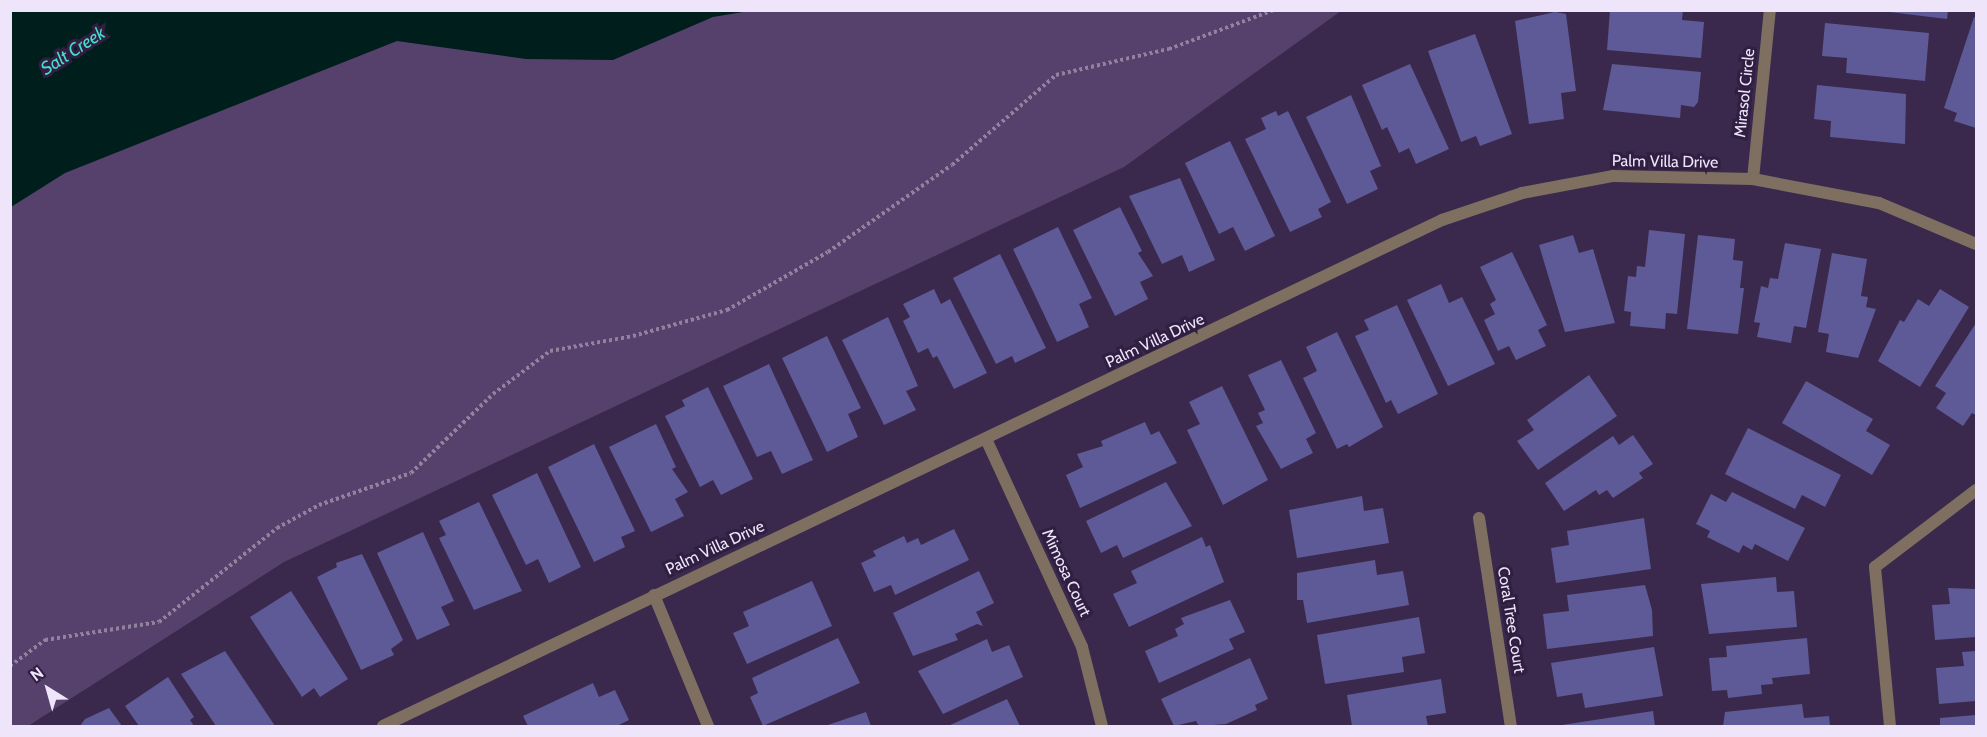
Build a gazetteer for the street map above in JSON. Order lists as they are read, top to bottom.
{
  "streets": {
    "street": [
      "Mirasol Circle",
      "Palm Villa Drive",
      "Mimosa Court",
      "Coral Tree Court"
    ]
  },
  "crossings": [
    ["Mirasol Circle", "Palm Villa Drive"],
    ["Palm Villa Drive", "Mimosa Court"]
  ],
  "water": ["Salt Creek"],
  "north": "top left"
}
